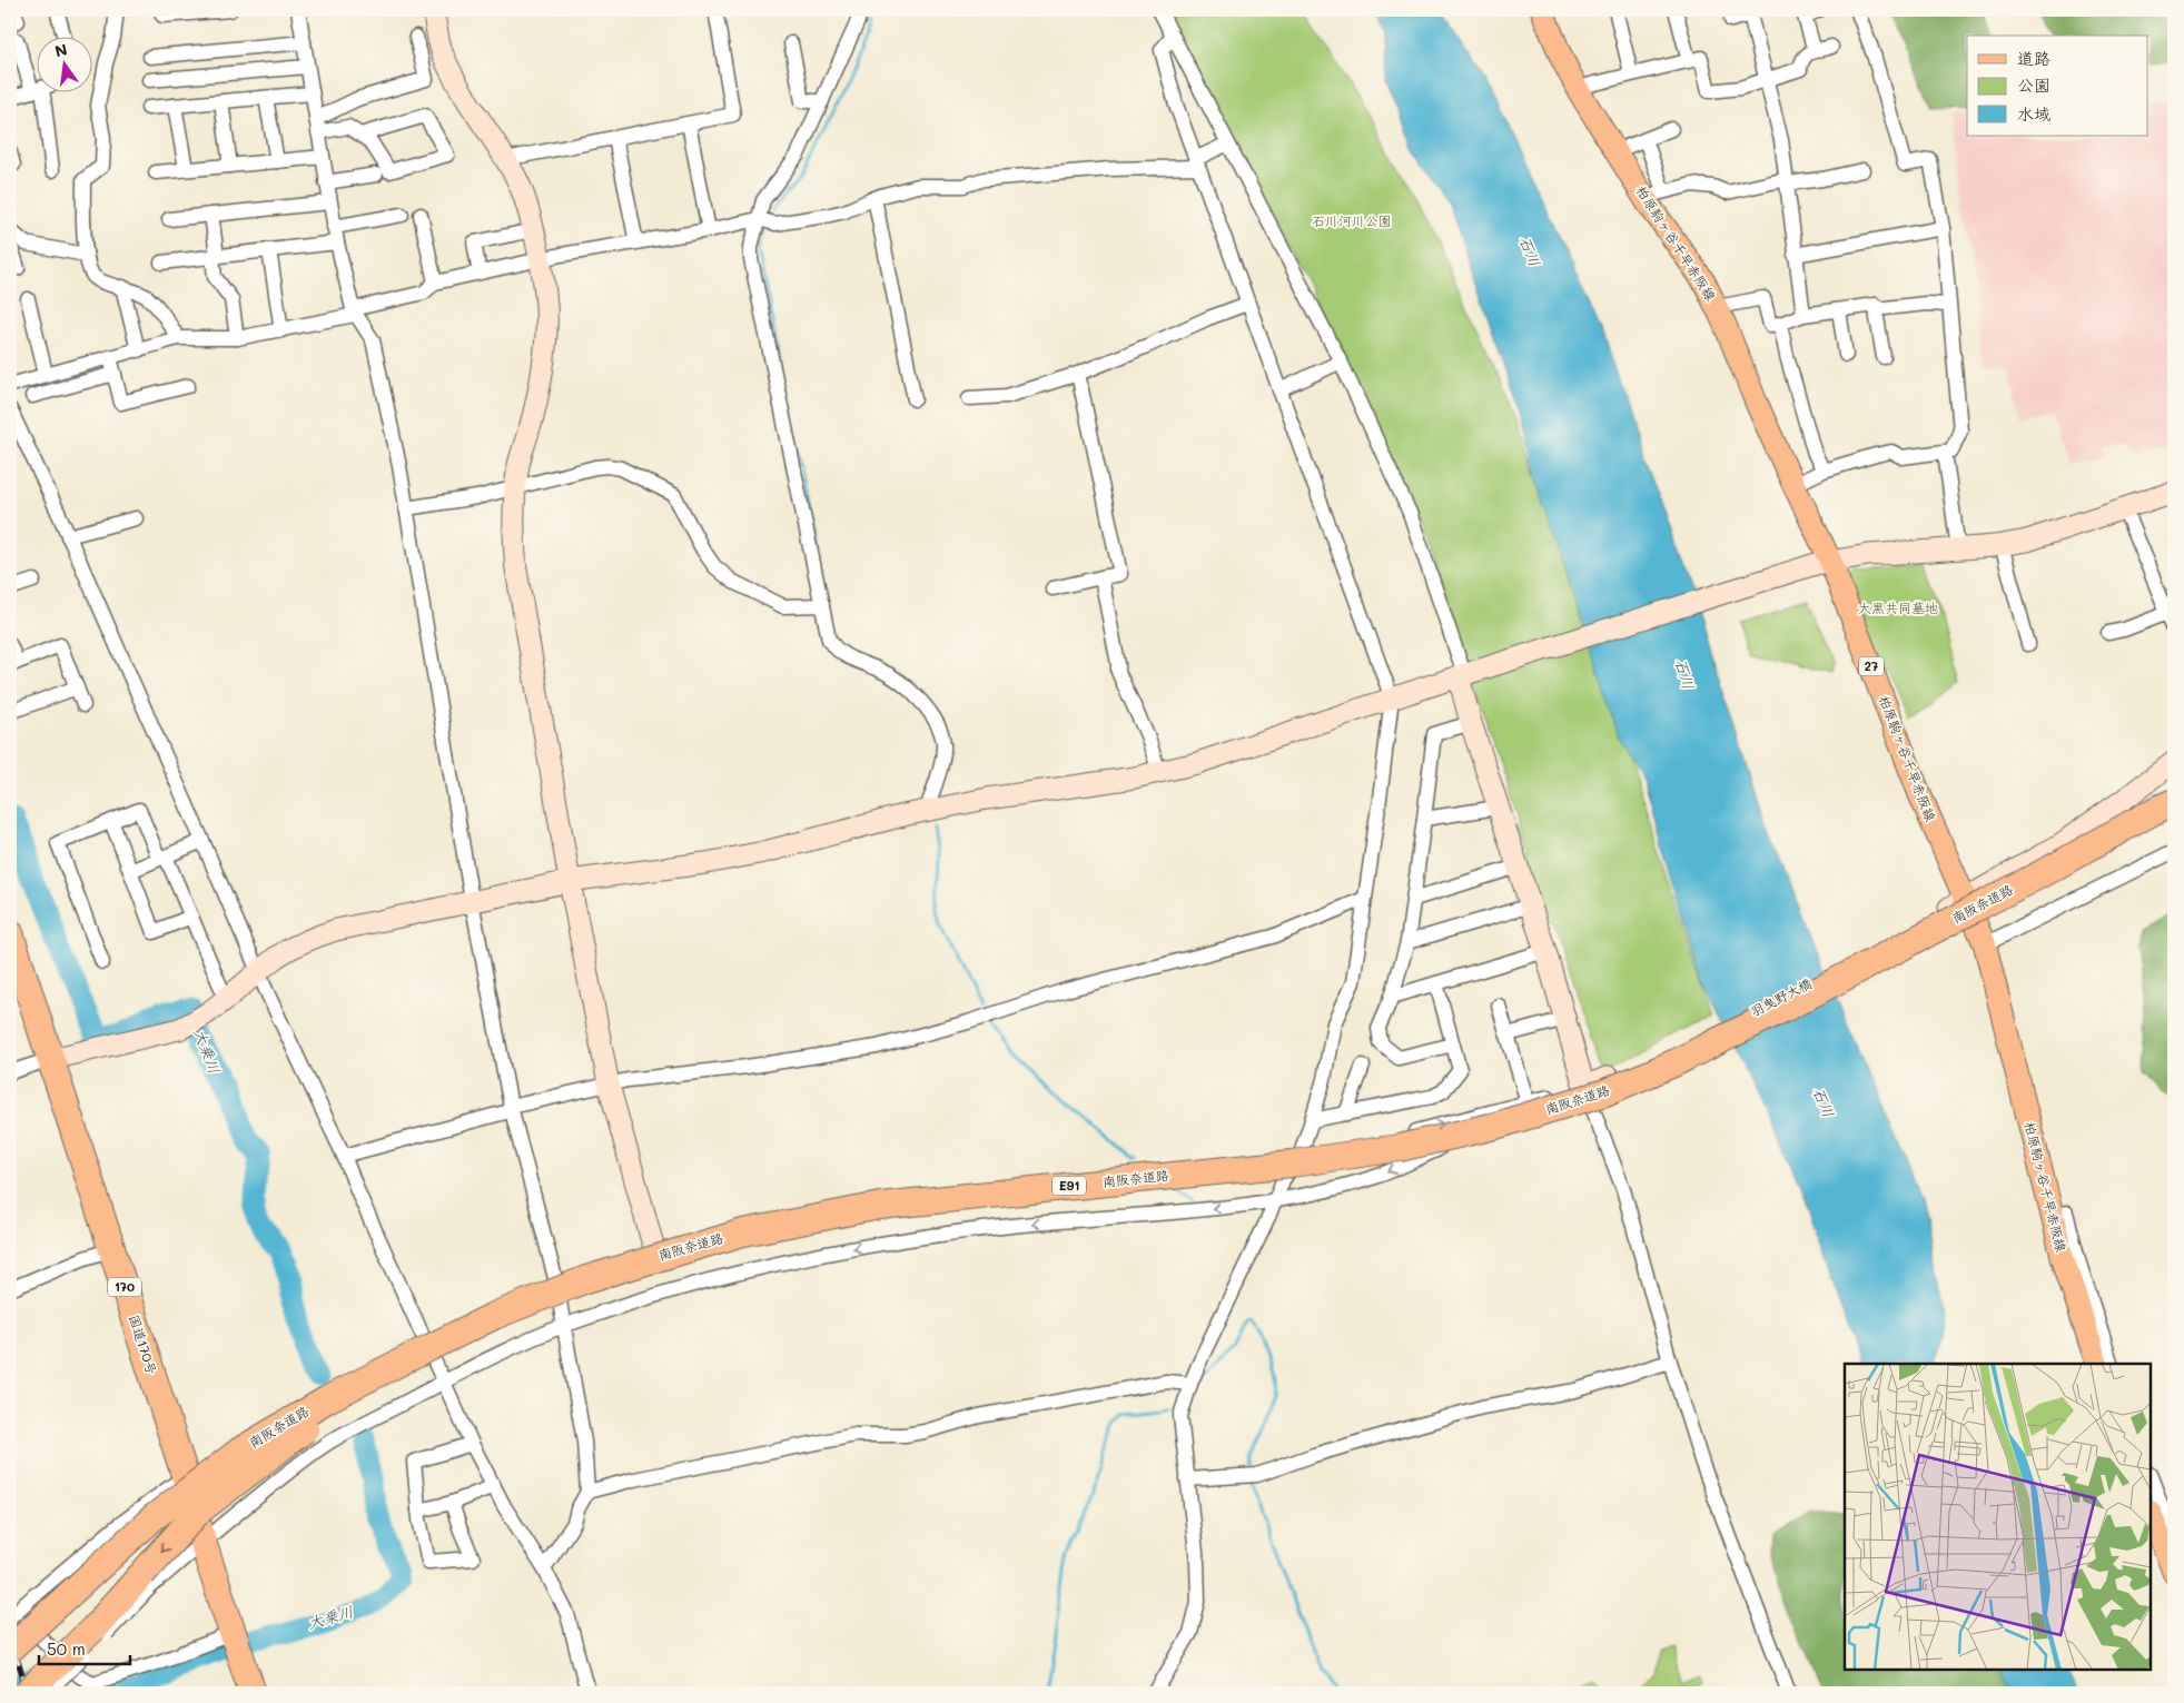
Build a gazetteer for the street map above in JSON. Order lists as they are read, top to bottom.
{
  "streets": {
    "highway": [
      "南阪奈道路",
      "E91",
      "170",
      "国道170号"
    ],
    "main road": ["柏原駒ヶ谷千早赤阪線", "27"],
    "street": ["羽曳野大橋"]
  },
  "crossings": [
    ["柏原駒ヶ谷千早赤阪線", "羽曳野大橋"]
  ],
  "water": ["石川", "大乗川"],
  "parks": ["石川河川公園", "大黒共同墓地"],
  "legend": ["道路", "公園", "水域"],
  "scale_bar": "50 m",
  "north": "top"
}
